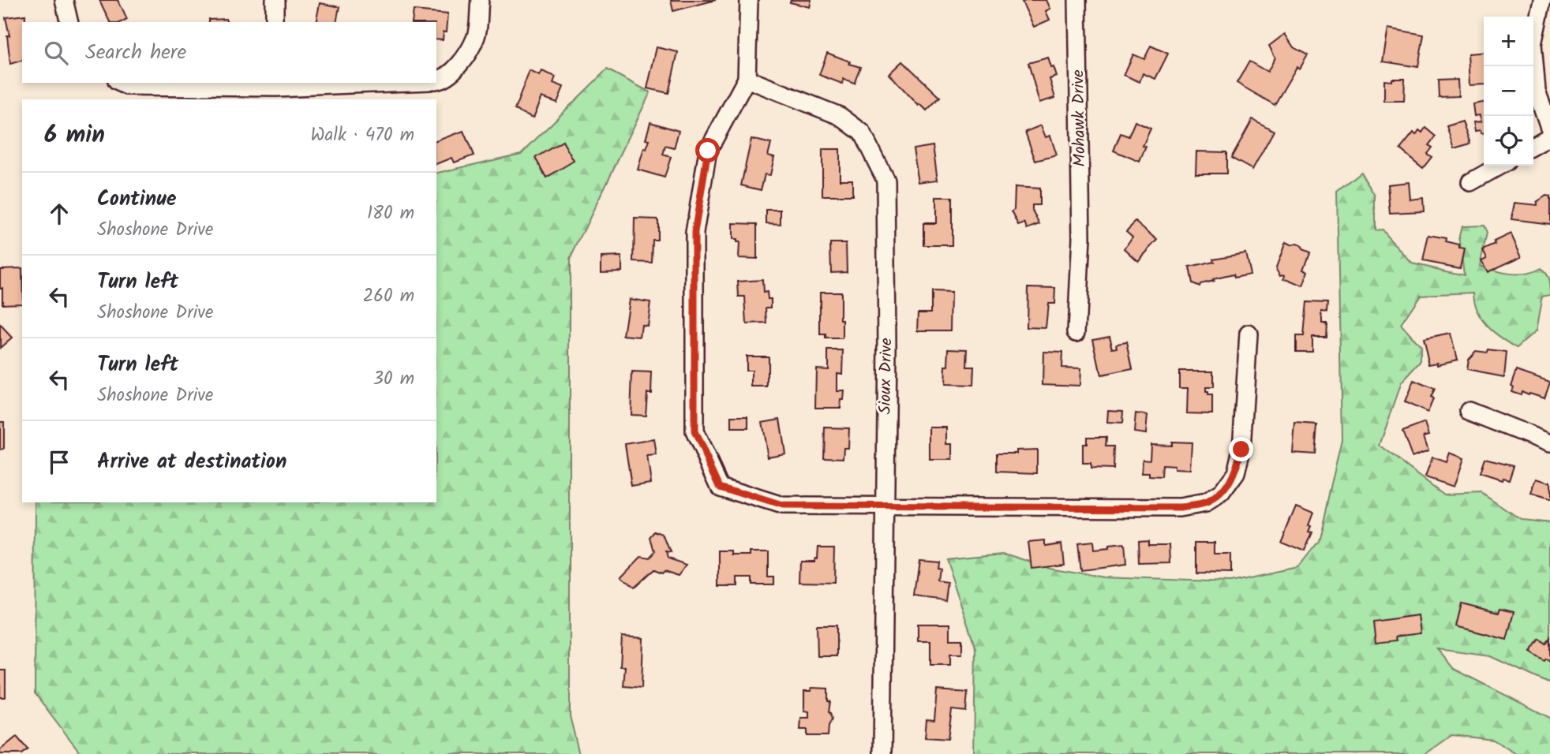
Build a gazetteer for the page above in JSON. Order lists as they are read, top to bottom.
{
  "streets": {
    "street": ["Mohawk Drive", "Sioux Drive"]
  },
  "page": {
    "map_buttons": ["+", "−"],
    "search": "Search here",
    "heading": ["6 min", "Walk · 470 m"],
    "list": [
      ["Continue", "Shoshone Drive", "180 m"],
      ["Turn left", "Shoshone Drive", "260 m"],
      ["Turn left", "Shoshone Drive", "30 m"],
      "Arrive at destination"
    ]
  }
}
